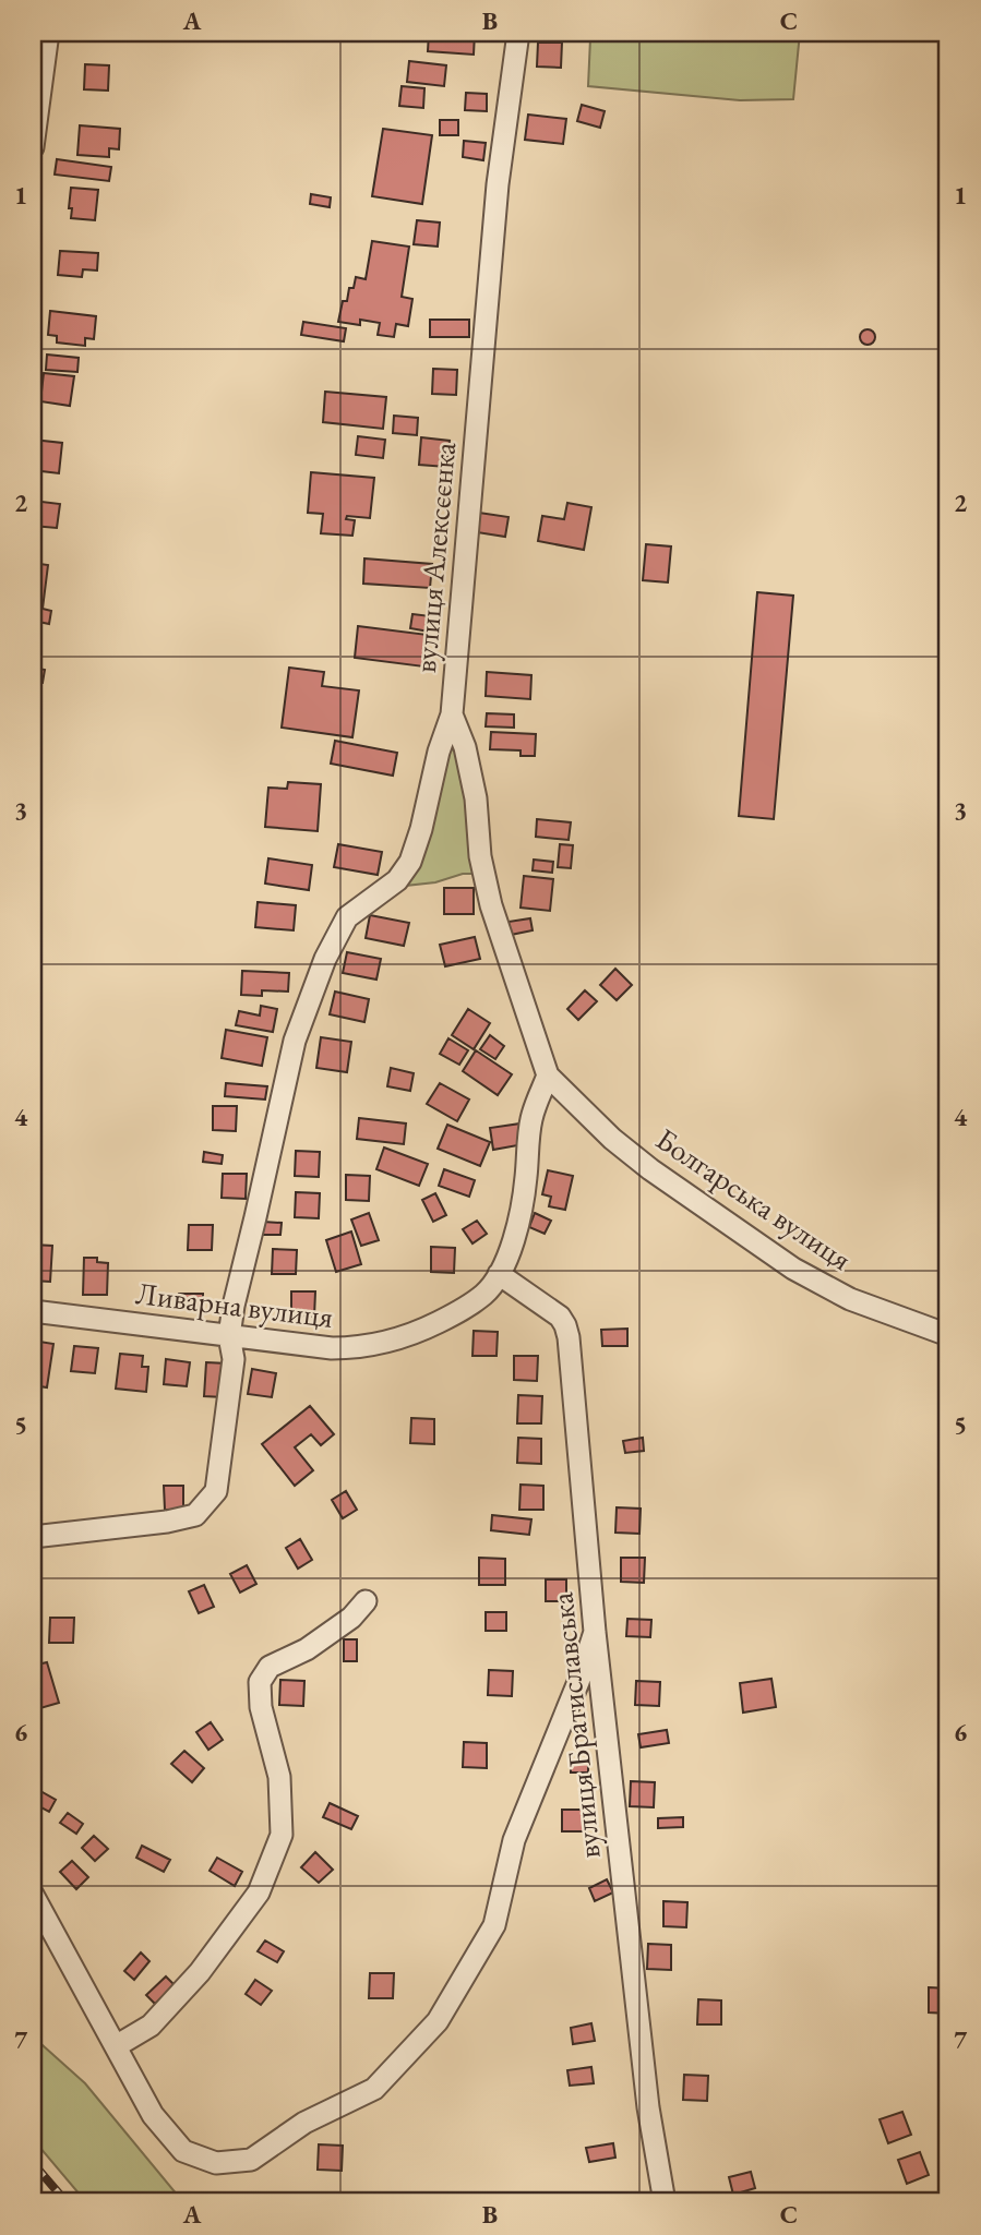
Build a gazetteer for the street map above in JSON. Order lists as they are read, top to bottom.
{
  "streets": {
    "street": [
      "вулиця Алексєєнка",
      "Болгарська вулиця",
      "Ливарна вулиця",
      "вулиця Братиславська"
    ]
  },
  "crossings": [
    ["вулиця Алексєєнка", "Болгарська вулиця"],
    ["вулиця Алексєєнка", "Ливарна вулиця"],
    ["Болгарська вулиця", "Ливарна вулиця"],
    ["Ливарна вулиця", "вулиця Братиславська"]
  ],
  "grid": {
    "columns": ["A", "B", "C"],
    "rows": [
      "1",
      "2",
      "3",
      "4",
      "5",
      "6",
      "7"
    ]
  }
}
